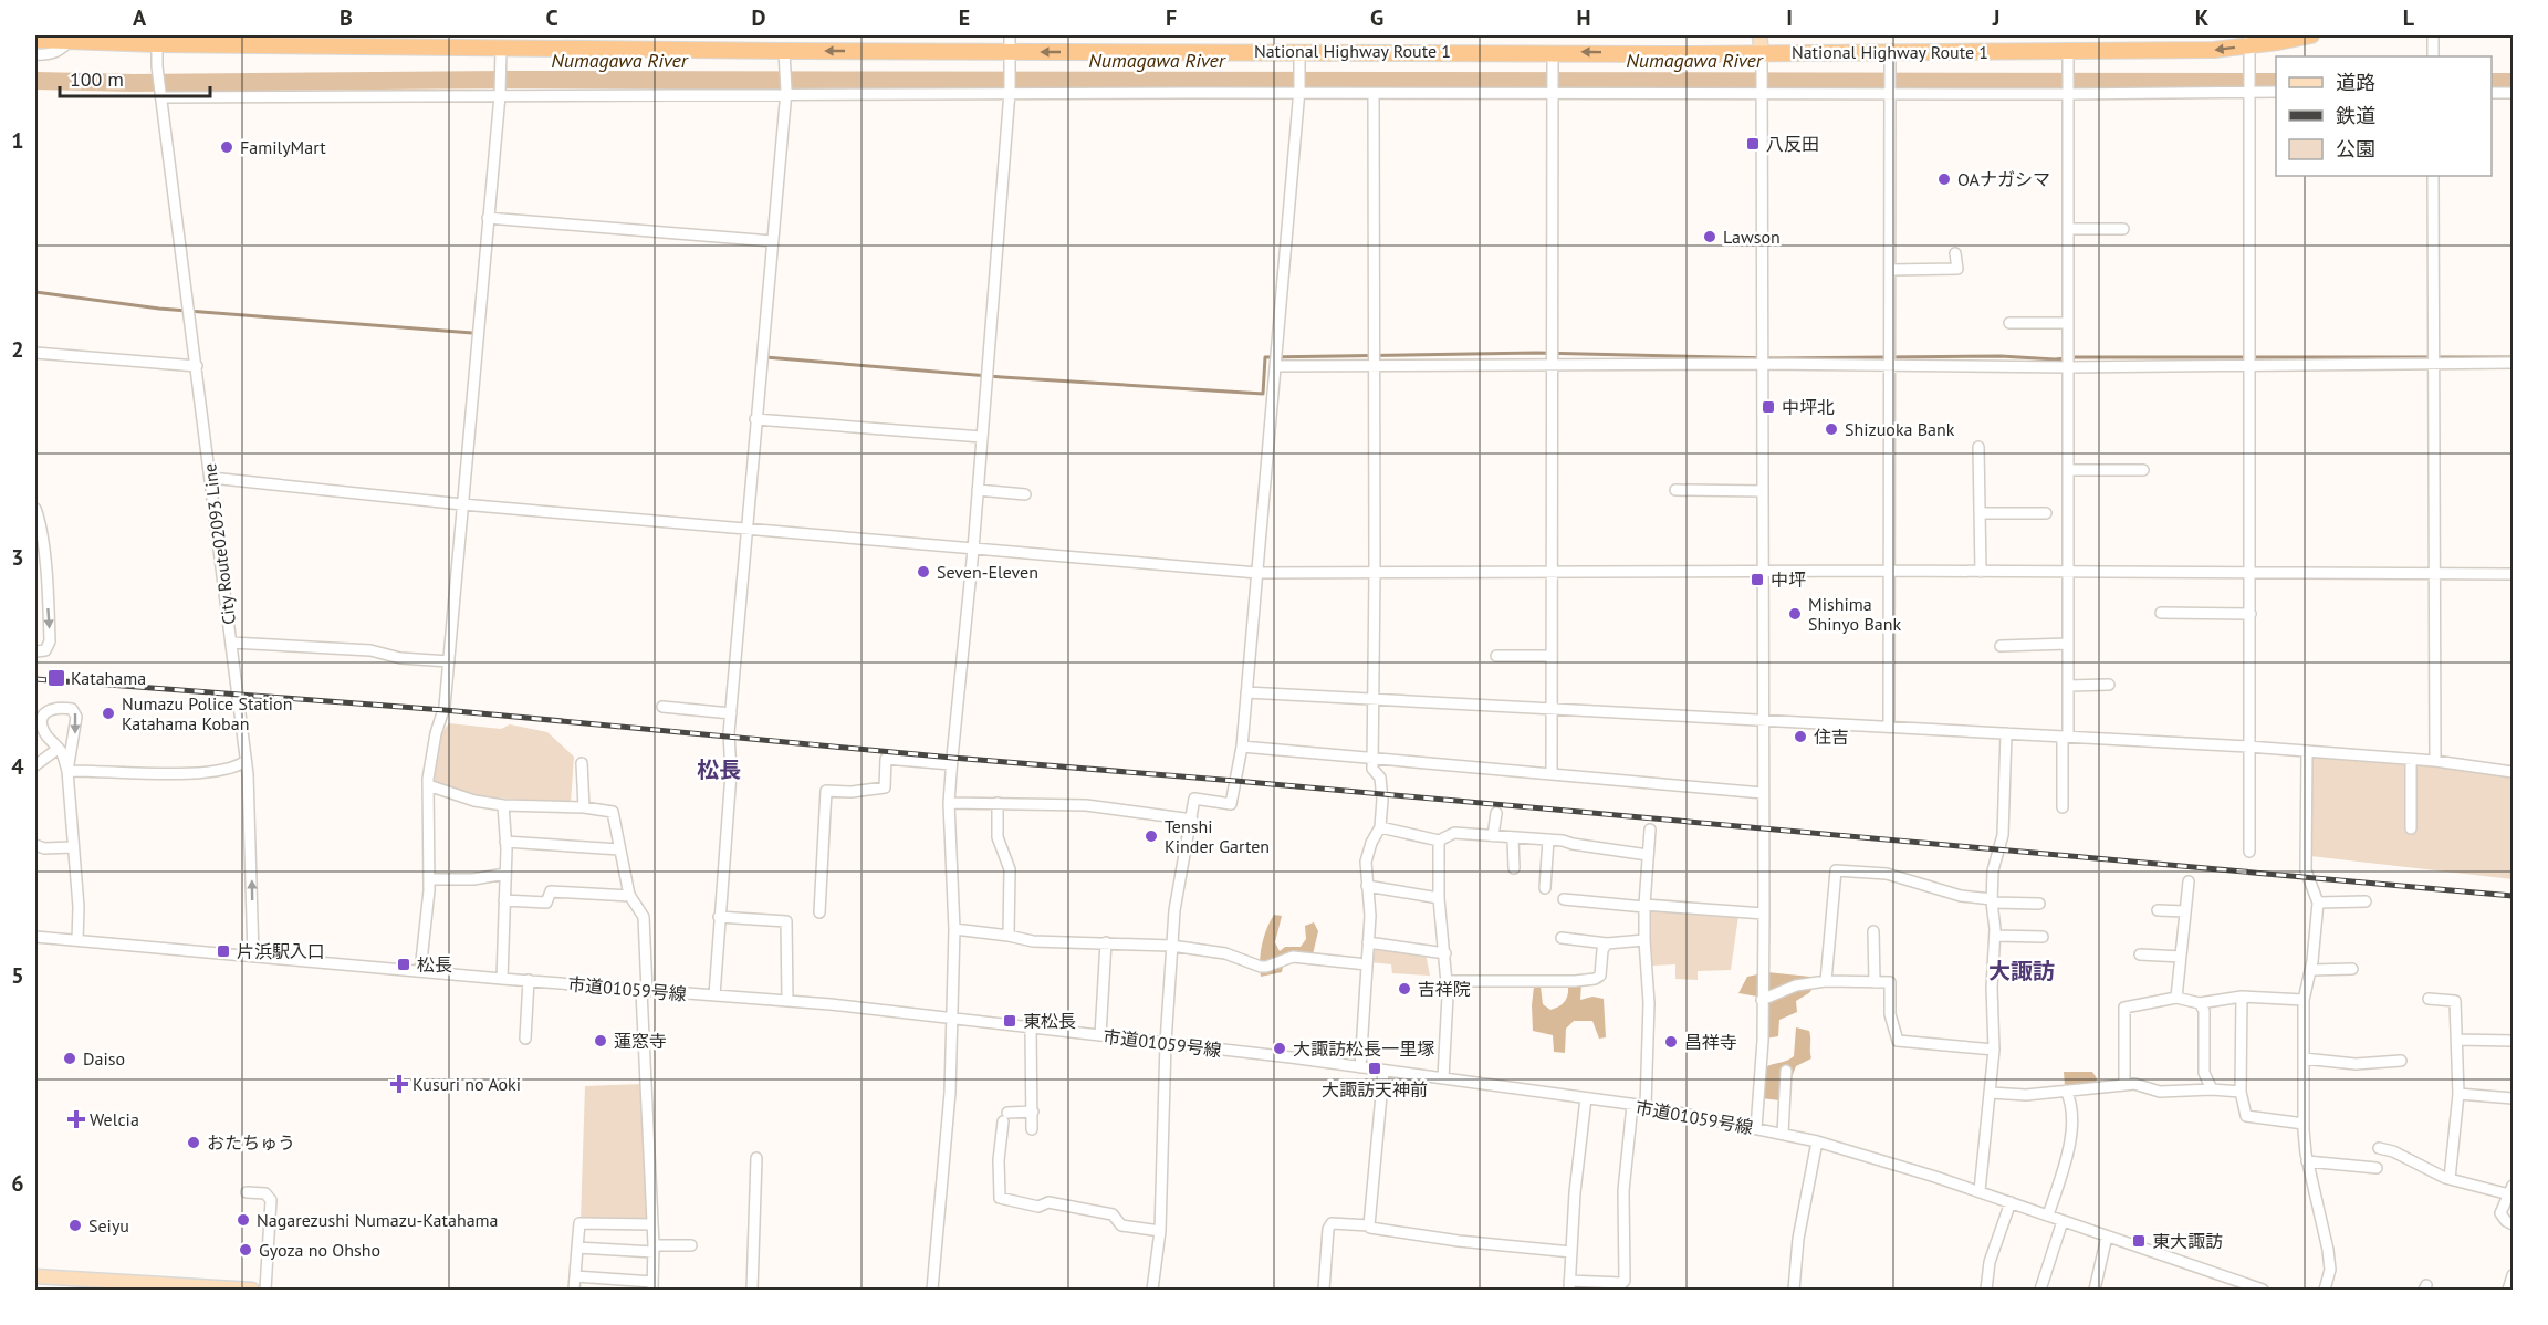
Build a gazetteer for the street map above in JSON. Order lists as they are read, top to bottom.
{
  "streets": {
    "highway": ["National Highway Route 1"],
    "street": ["City Route02093 Line", "市道01059号線"]
  },
  "crossings": [
    ["City Route02093 Line", "市道01059号線"]
  ],
  "one_way": ["National Highway Route 1"],
  "districts": ["松長", "大諏訪"],
  "water": ["Numagawa River"],
  "places": {
    "transit": [
      "八反田",
      "中坪北",
      "中坪",
      "Katahama",
      "片浜駅入口",
      "松長",
      "東松長",
      "大諏訪天神前",
      "東大諏訪"
    ],
    "other": [
      "FamilyMart",
      "OAナガシマ",
      "Lawson",
      "Shizuoka Bank",
      "Seven-Eleven",
      "Mishima Shinyo Bank",
      "Numazu Police Station Katahama Koban",
      "住吉",
      "Tenshi Kinder Garten",
      "吉祥院",
      "蓮窓寺",
      "昌祥寺",
      "大諏訪松長一里塚",
      "Daiso",
      "おたちゅう",
      "Nagarezushi Numazu-Katahama",
      "Seiyu",
      "Gyoza no Ohsho"
    ],
    "health": ["Kusuri no Aoki", "Welcia"]
  },
  "legend": ["道路", "鉄道", "公園"],
  "scale_bar": "100 m",
  "grid": {
    "columns": [
      "A",
      "B",
      "C",
      "D",
      "E",
      "F",
      "G",
      "H",
      "I",
      "J",
      "K",
      "L"
    ],
    "rows": [
      "1",
      "2",
      "3",
      "4",
      "5",
      "6"
    ]
  }
}
